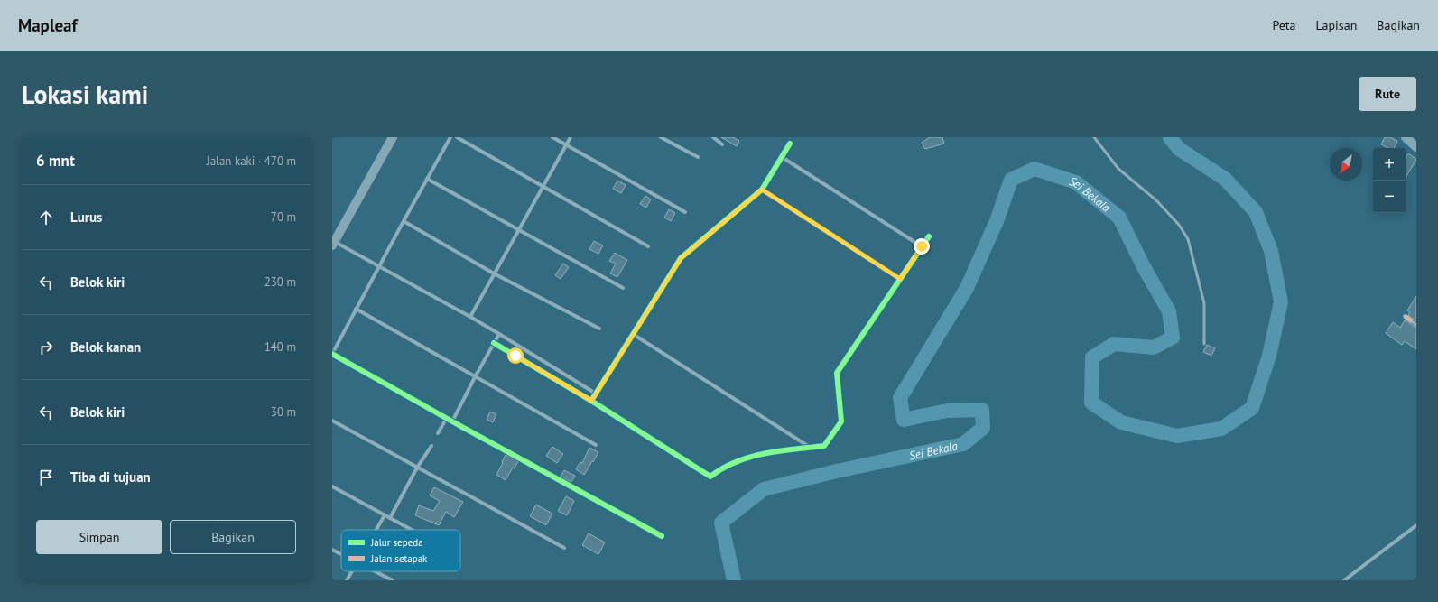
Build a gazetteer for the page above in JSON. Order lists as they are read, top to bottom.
{
  "water": ["Sei Bekala"],
  "legend": ["Jalur sepeda", "Jalan setapak"],
  "north": "bottom left",
  "page": {
    "header": "Mapleaf",
    "nav": ["Peta", "Lapisan", "Bagikan"],
    "buttons": [
      "Rute",
      ["Simpan", "Bagikan"]
    ],
    "title": "Lokasi kami",
    "heading": ["6 mnt", "Jalan kaki · 470 m"],
    "map_buttons": ["+", "−"],
    "list": [
      ["Lurus", "70 m"],
      ["Belok kiri", "230 m"],
      ["Belok kanan", "140 m"],
      ["Belok kiri", "30 m"],
      "Tiba di tujuan"
    ]
  }
}
